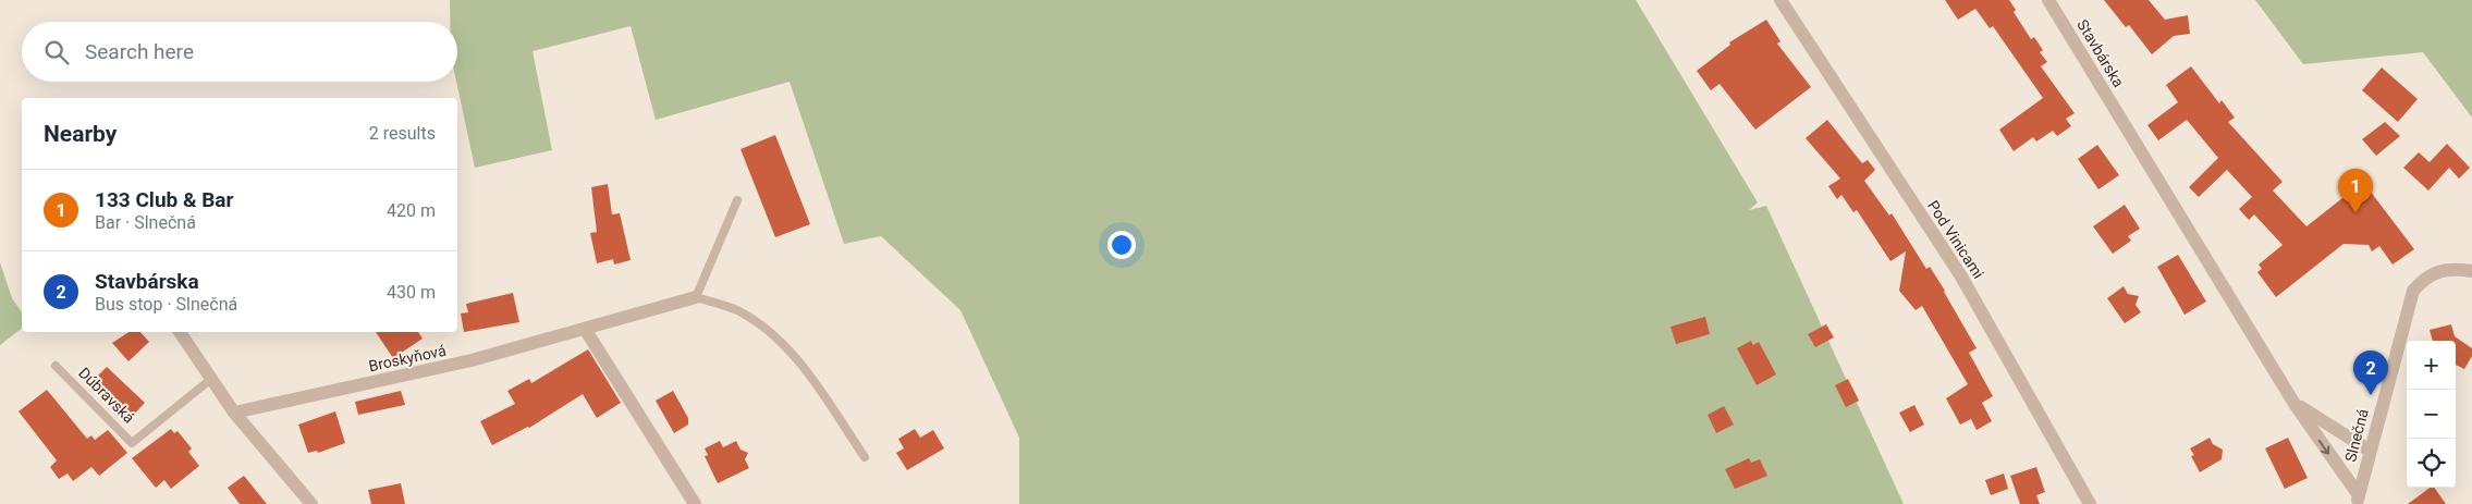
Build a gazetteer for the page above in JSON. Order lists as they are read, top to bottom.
{
  "streets": {
    "street": [
      "Stavbárska",
      "Pod Vinicami",
      "Broskyňová",
      "Slnečná"
    ],
    "lane": ["Dúbravská"]
  },
  "crossings": [
    ["Stavbárska", "Slnečná"]
  ],
  "page": {
    "search": "Search here",
    "heading": ["Nearby", "2 results"],
    "pins": ["1", "2"],
    "list": [
      {
        "mark": "1",
        "name": "133 Club & Bar",
        "note": "Bar · Slnečná",
        "value": "420 m"
      },
      {
        "mark": "2",
        "name": "Stavbárska",
        "note": "Bus stop · Slnečná",
        "value": "430 m"
      }
    ],
    "map_buttons": ["+", "−"]
  }
}
